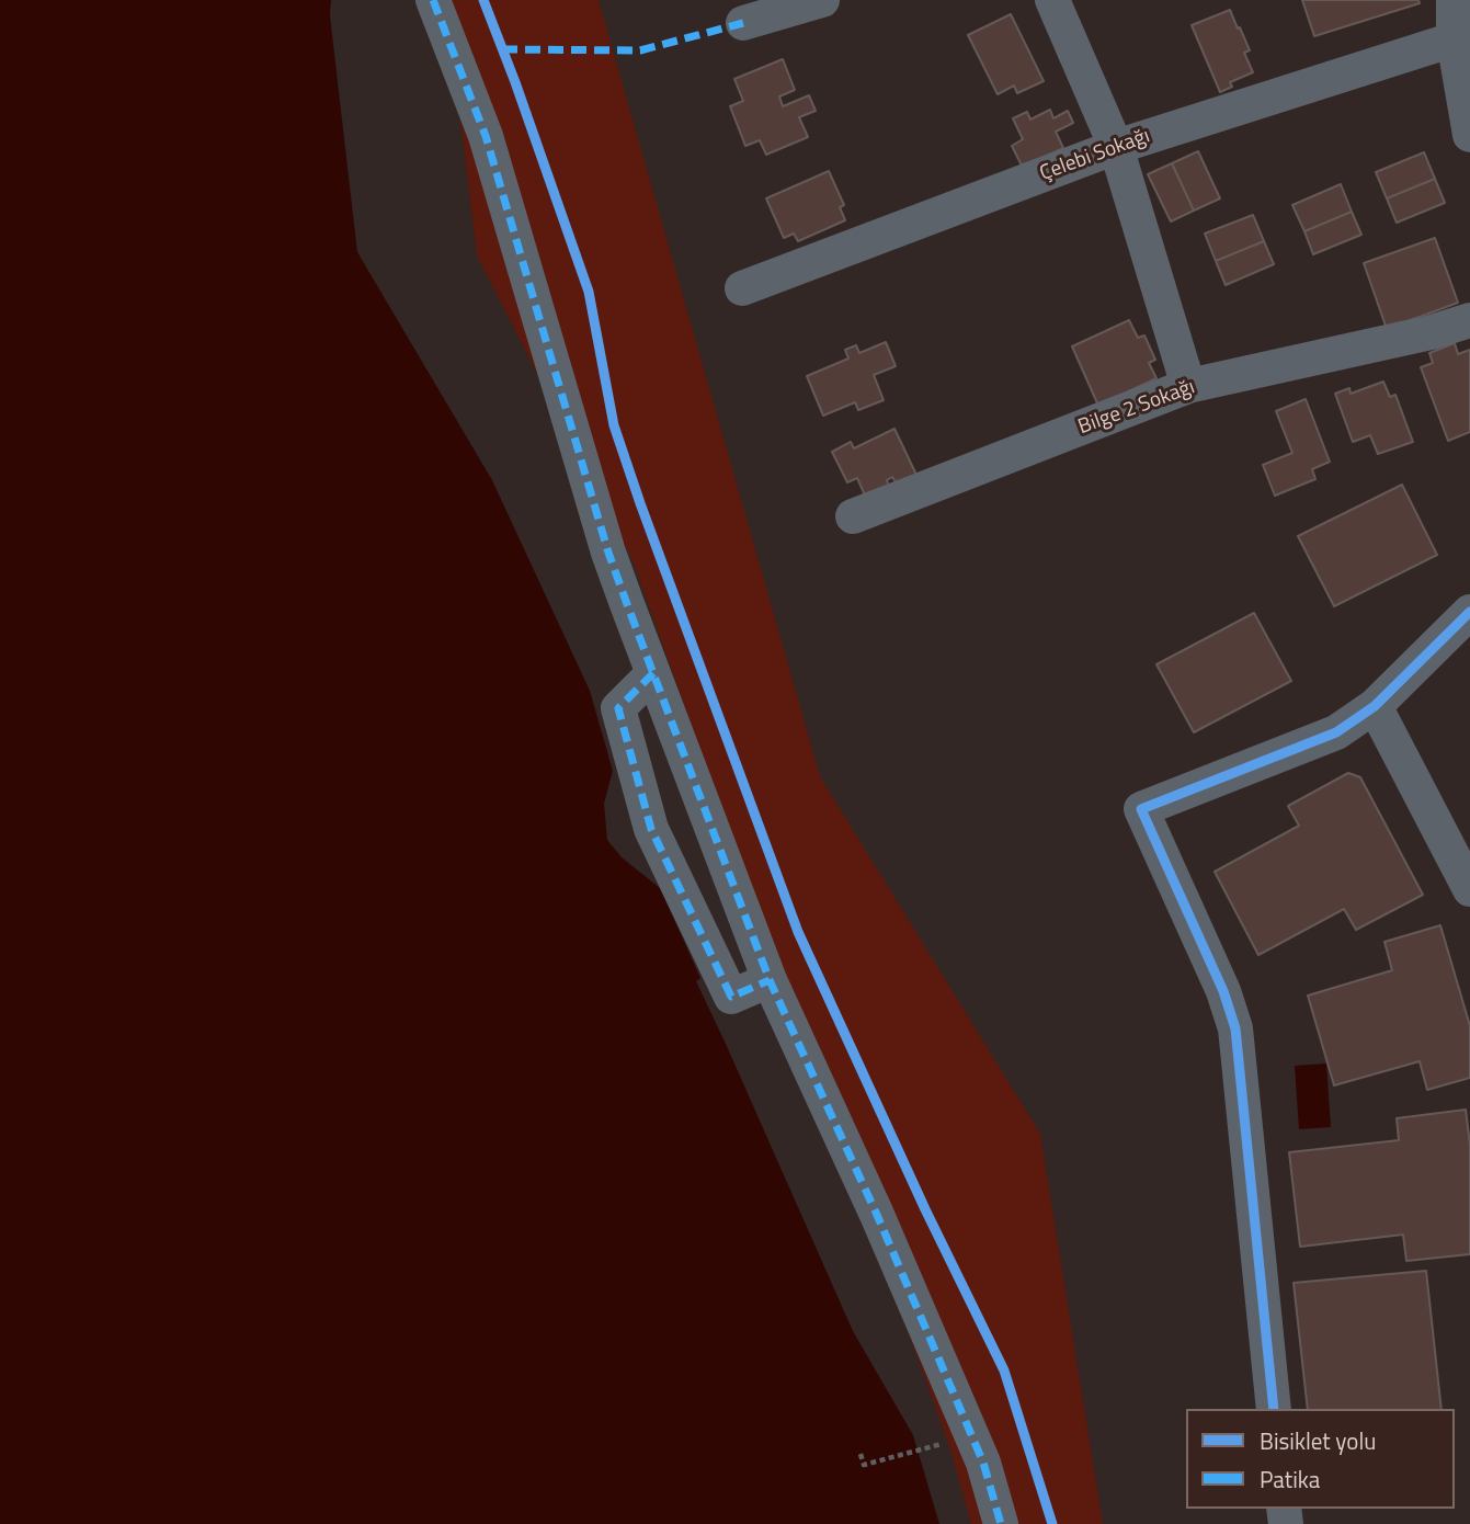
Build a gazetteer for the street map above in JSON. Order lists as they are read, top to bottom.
{
  "streets": {
    "street": ["Çelebi Sokağı", "Bilge 2 Sokağı"]
  },
  "legend": ["Bisiklet yolu", "Patika"]
}
